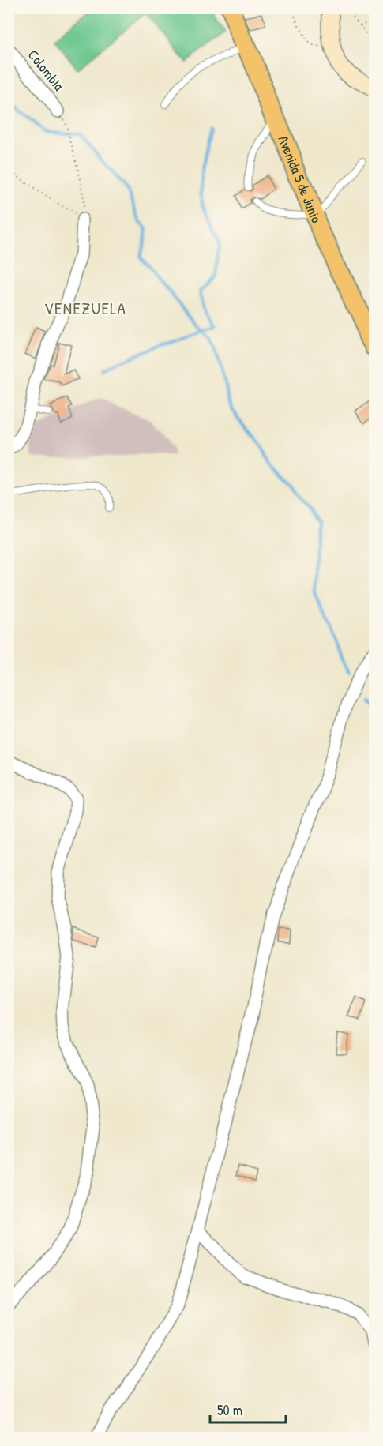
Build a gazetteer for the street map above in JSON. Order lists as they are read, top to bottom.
{
  "streets": {
    "main road": ["Avenida 5 de Junio"],
    "street": ["Colombia"]
  },
  "districts": ["VENEZUELA"],
  "scale_bar": "50 m"
}
